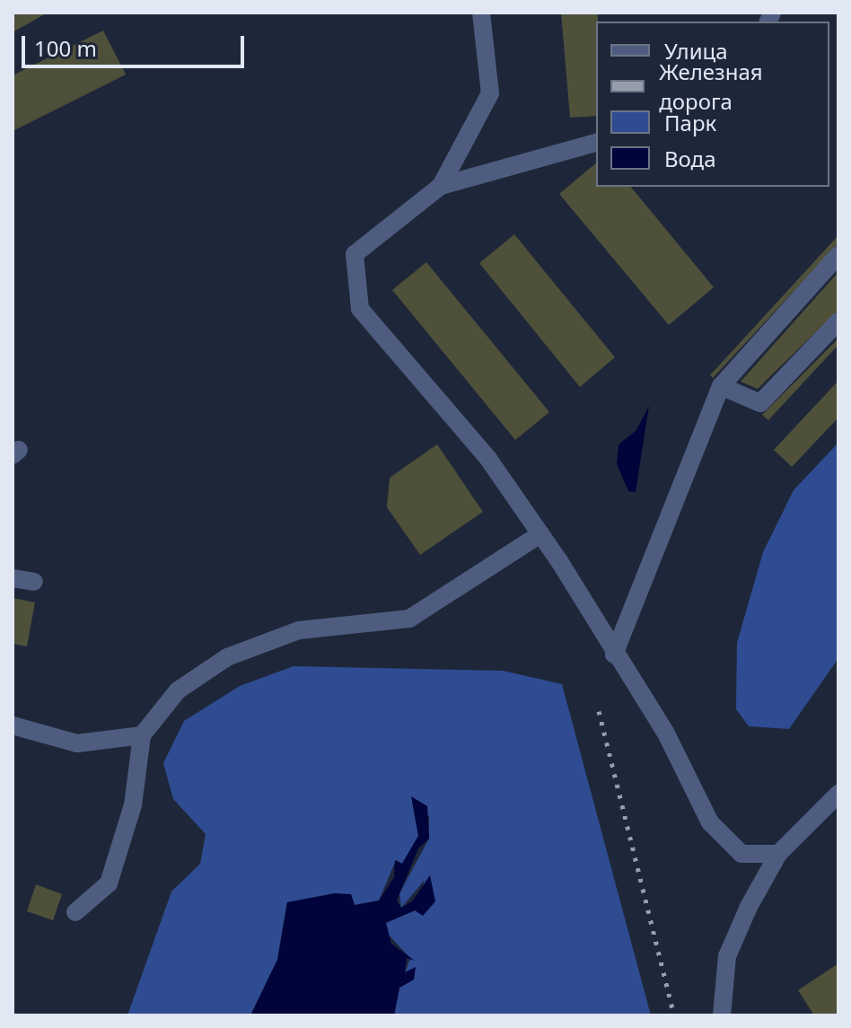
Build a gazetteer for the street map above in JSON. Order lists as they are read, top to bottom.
{
  "legend": [
    "Улица",
    "Железная дорога",
    "Парк",
    "Вода"
  ],
  "scale_bar": "100 m"
}
